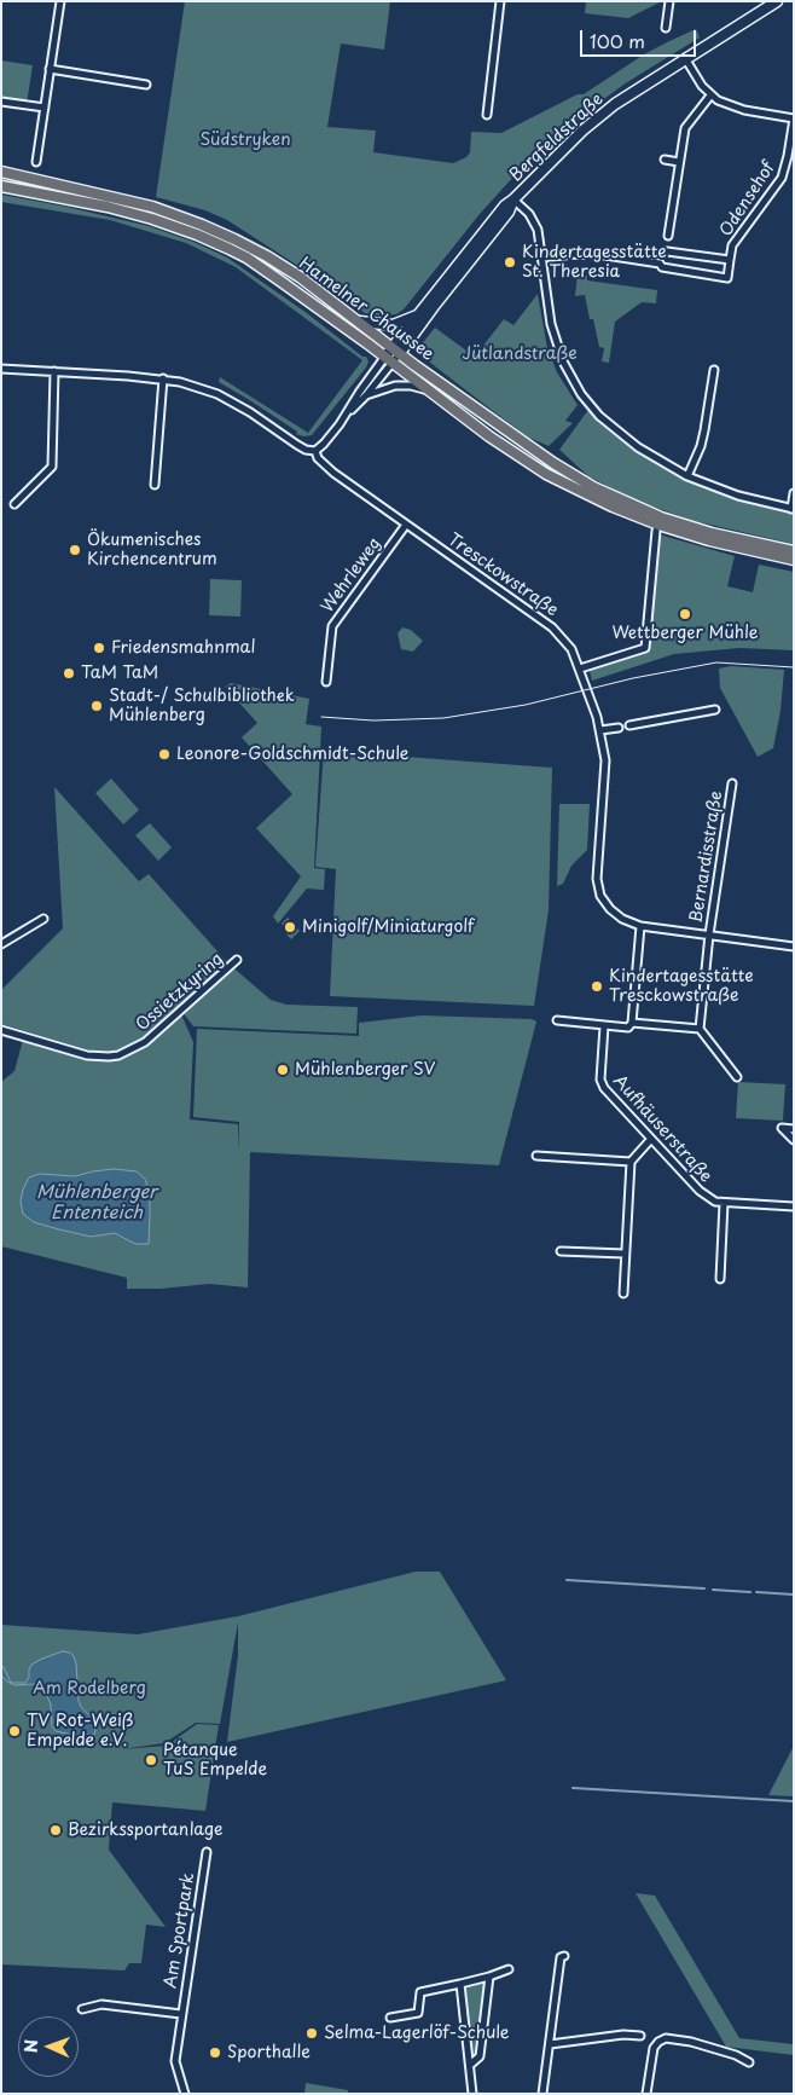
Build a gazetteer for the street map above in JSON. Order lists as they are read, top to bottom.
{
  "streets": {
    "main road": ["Hamelner Chaussee"],
    "street": [
      "Bergfeldstraße",
      "Odensehof",
      "Wehrleweg",
      "Tresckowstraße",
      "Bernardisstraße",
      "Ossietzkyring",
      "Aufhäuserstraße",
      "Am Sportpark"
    ]
  },
  "crossings": [
    ["Bergfeldstraße", "Hamelner Chaussee"],
    ["Wehrleweg", "Tresckowstraße"],
    ["Tresckowstraße", "Bernardisstraße"]
  ],
  "water": ["Mühlenberger Ententeich"],
  "parks": ["Südstryken", "Jütlandstraße", "Am Rodelberg"],
  "places": [
    "Kindertagesstätte St. Theresia",
    "Ökumenisches Kirchencentrum",
    "Wettberger Mühle",
    "Friedensmahnmal",
    "TaM TaM",
    "Stadt-/ Schulbibliothek Mühlenberg",
    "Leonore-Goldschmidt-Schule",
    "Minigolf/Miniaturgolf",
    "Kindertagesstätte Tresckowstraße",
    "Mühlenberger SV",
    "TV Rot-Weiß Empelde e.V.",
    "Pétanque TuS Empelde",
    "Bezirkssportanlage",
    "Selma-Lagerlöf-Schule",
    "Sporthalle"
  ],
  "scale_bar": "100 m",
  "north": "left"
}
